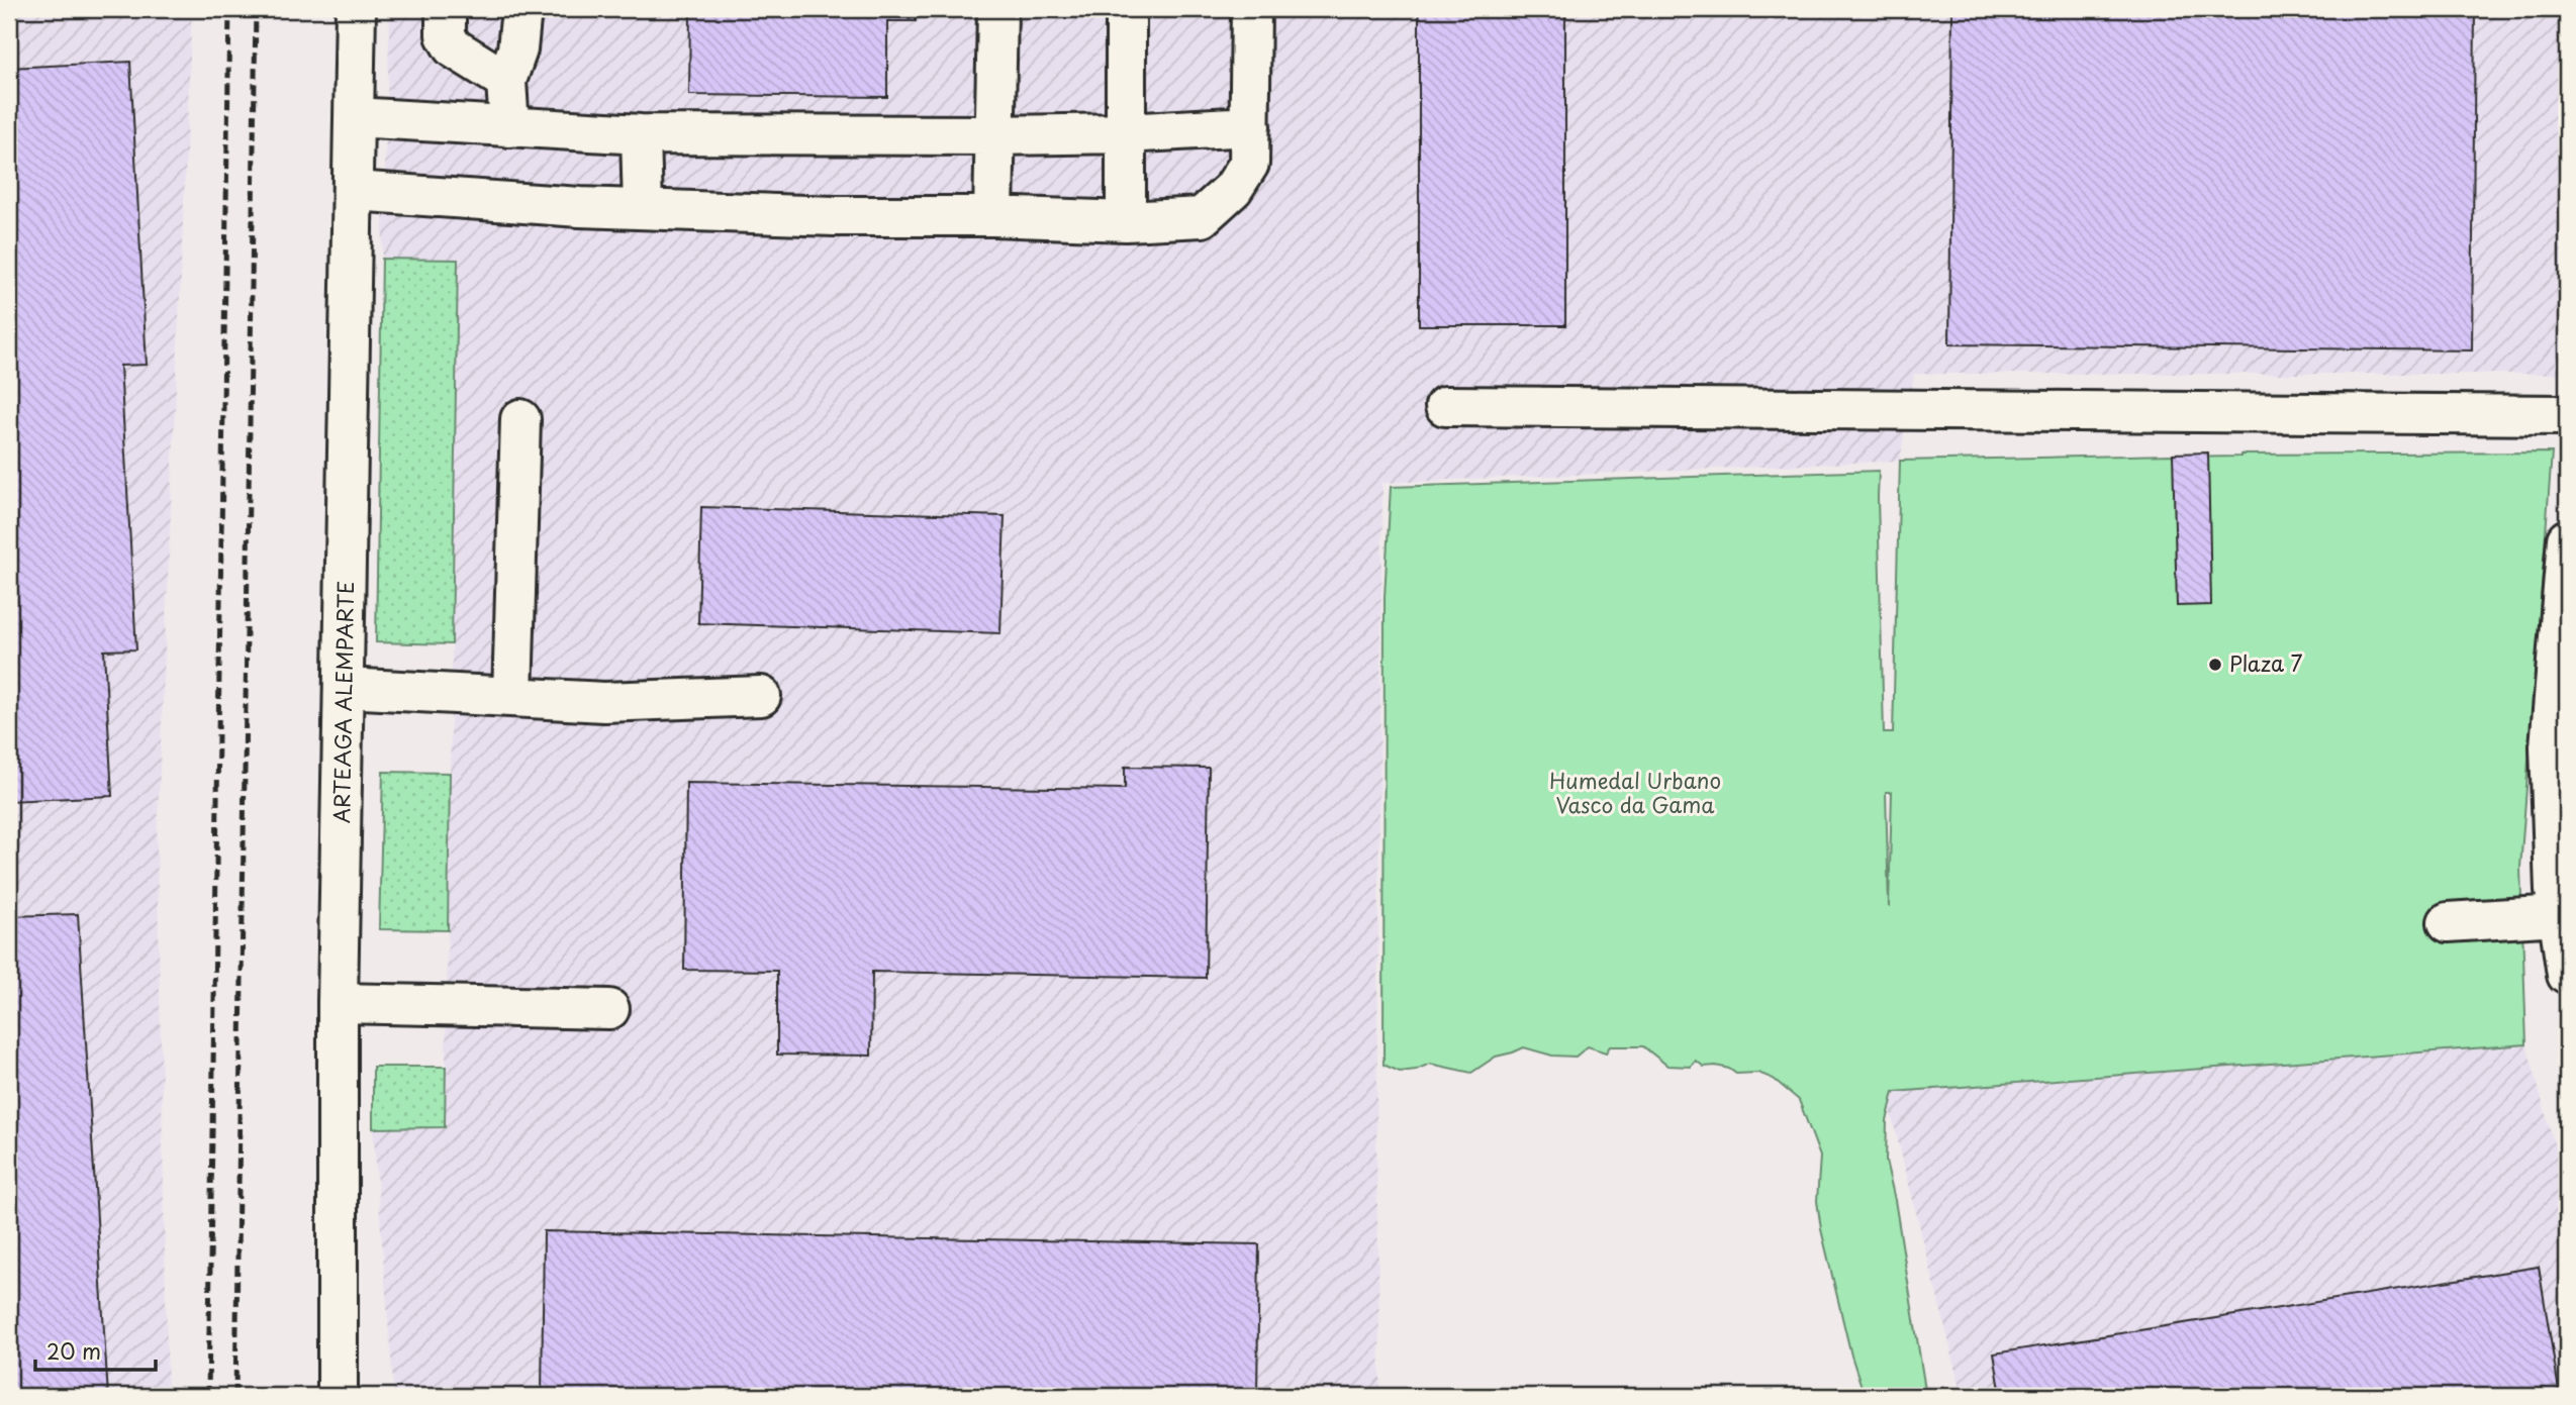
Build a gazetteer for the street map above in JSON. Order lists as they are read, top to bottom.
{
  "streets": {
    "main road": ["ARTEAGA ALEMPARTE"]
  },
  "parks": ["Humedal Urbano Vasco da Gama"],
  "places": ["Plaza 7"],
  "scale_bar": "20 m"
}
